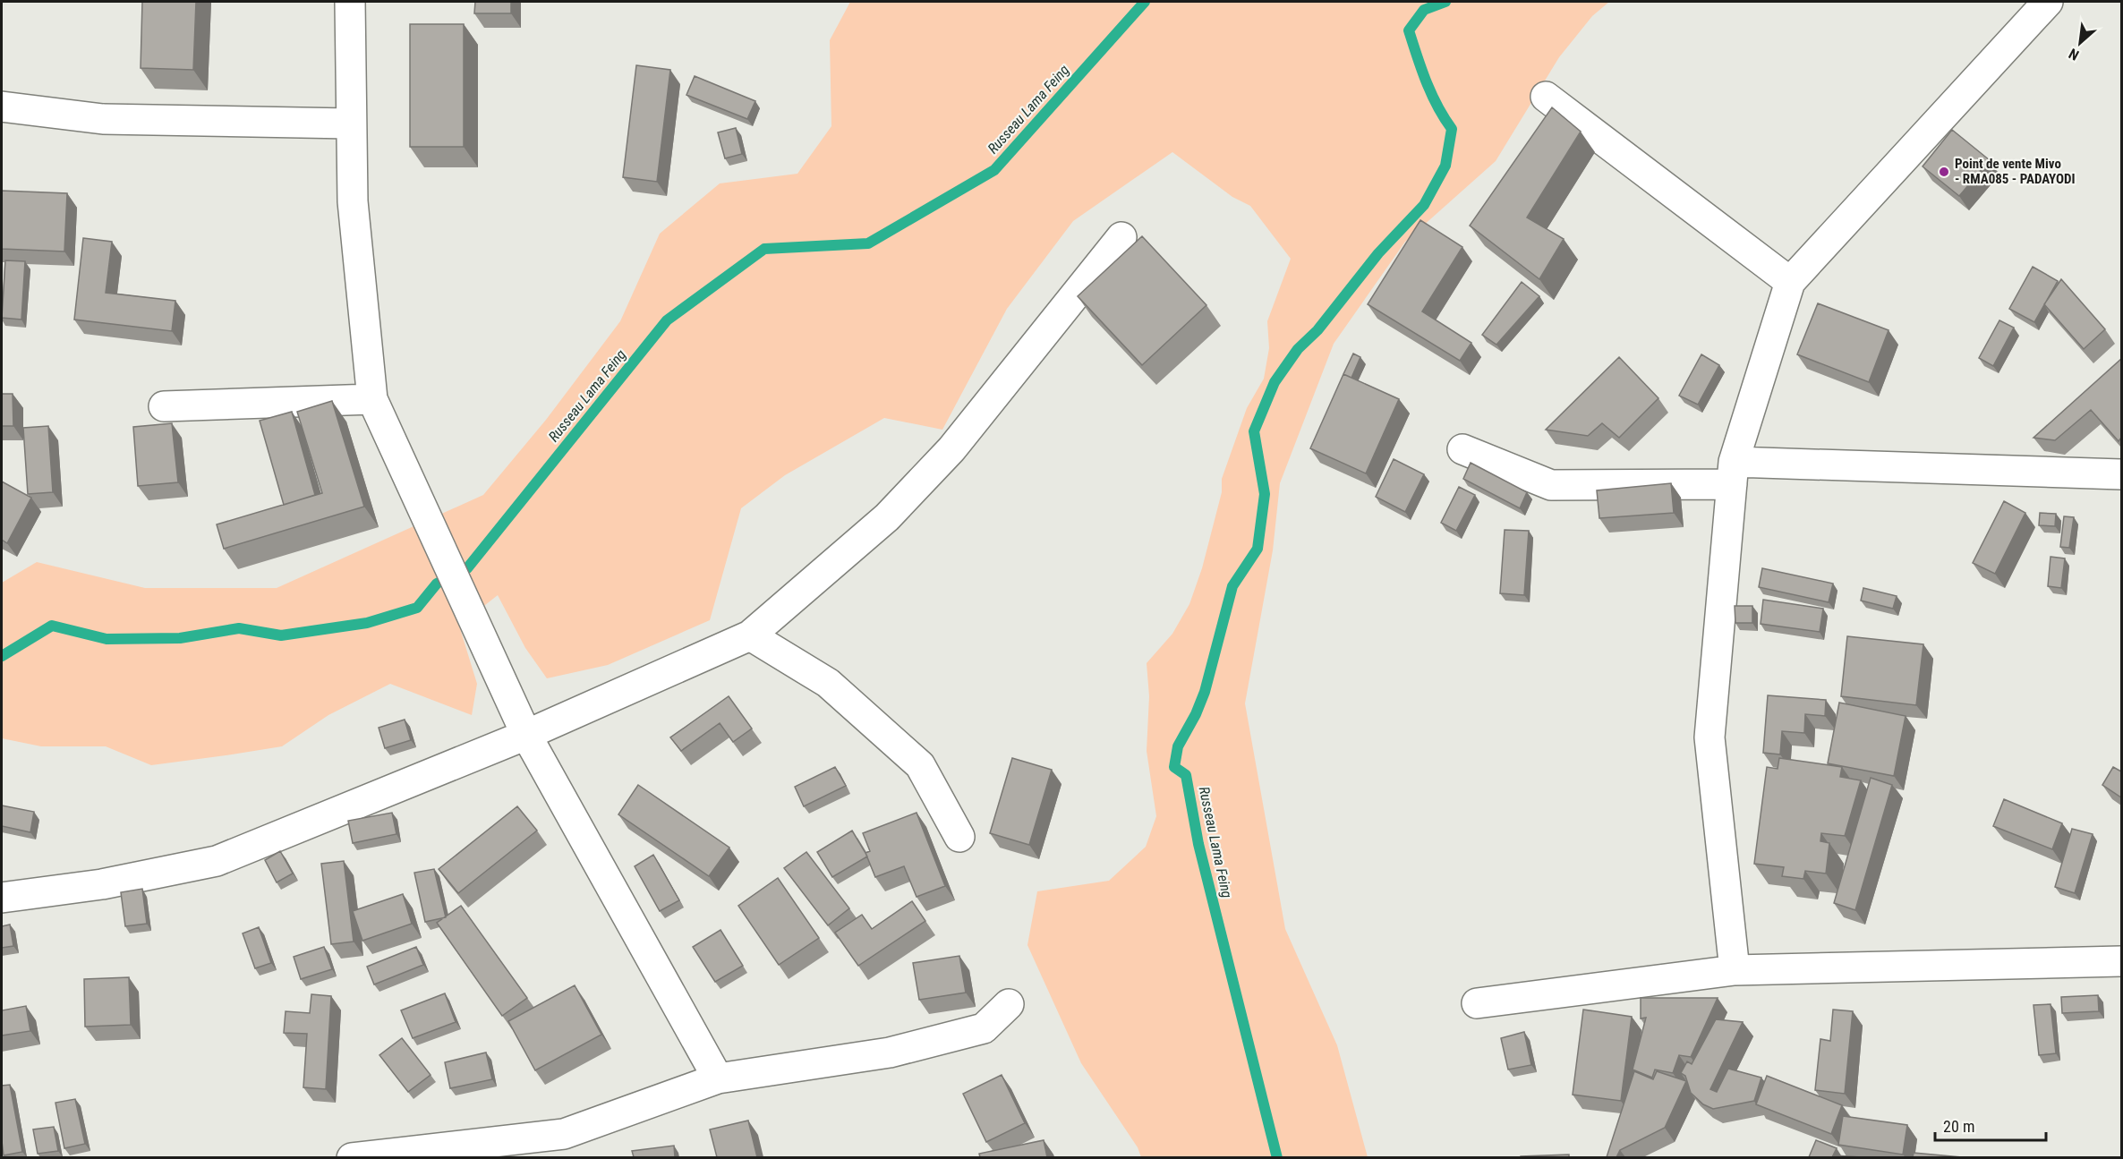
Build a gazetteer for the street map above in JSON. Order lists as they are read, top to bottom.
{
  "water": ["Russeau Lama Feing"],
  "places": ["Point de vente Mivo - RMA085 - PADAYODI"],
  "scale_bar": "20 m",
  "north": "bottom left"
}
